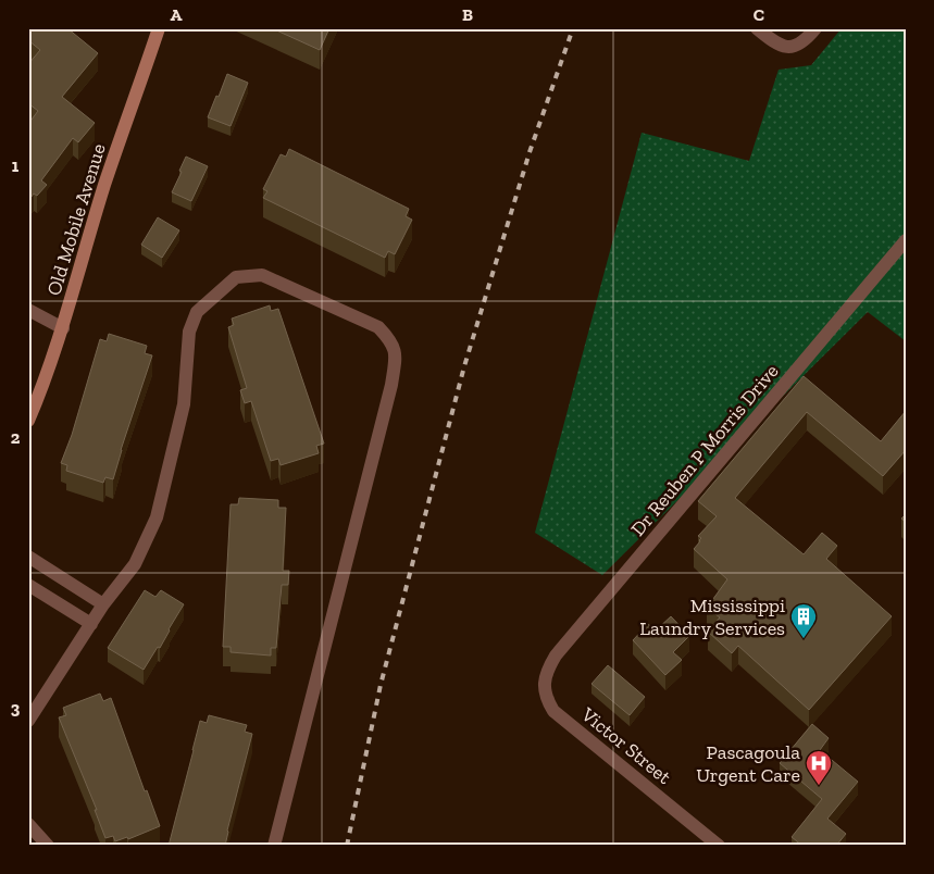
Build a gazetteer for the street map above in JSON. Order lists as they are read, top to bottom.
{
  "streets": {
    "main road": ["Old Mobile Avenue"],
    "street": ["Dr Reuben P Morris Drive", "Victor Street"]
  },
  "crossings": [
    ["Dr Reuben P Morris Drive", "Victor Street"]
  ],
  "places": {
    "building": ["Mississippi Laundry Services"],
    "hospital": ["Pascagoula Urgent Care"]
  },
  "grid": {
    "columns": ["A", "B", "C"],
    "rows": ["1", "2", "3"]
  }
}
